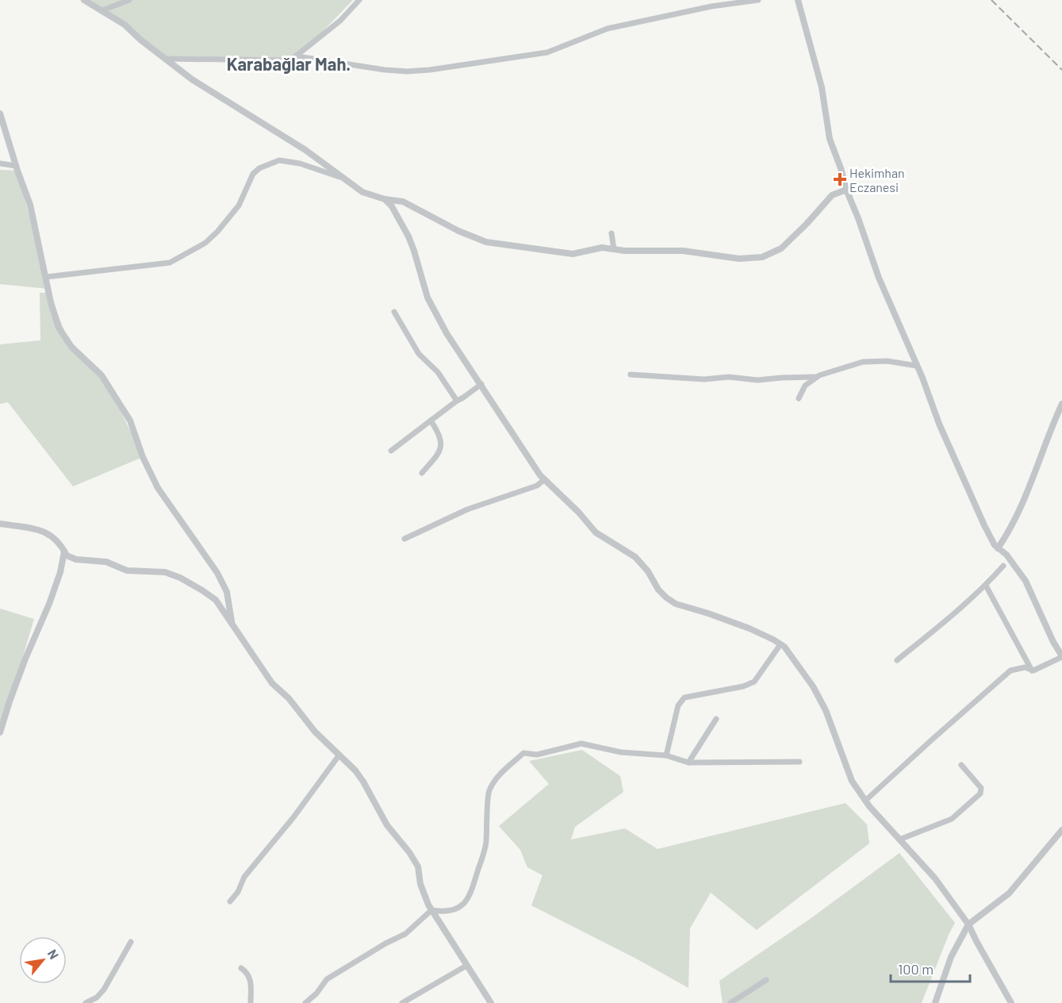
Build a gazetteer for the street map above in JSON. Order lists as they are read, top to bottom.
{
  "districts": ["Karabağlar Mah."],
  "places": {
    "health": ["Hekimhan Eczanesi"]
  },
  "scale_bar": "100 m",
  "north": "top right"
}
